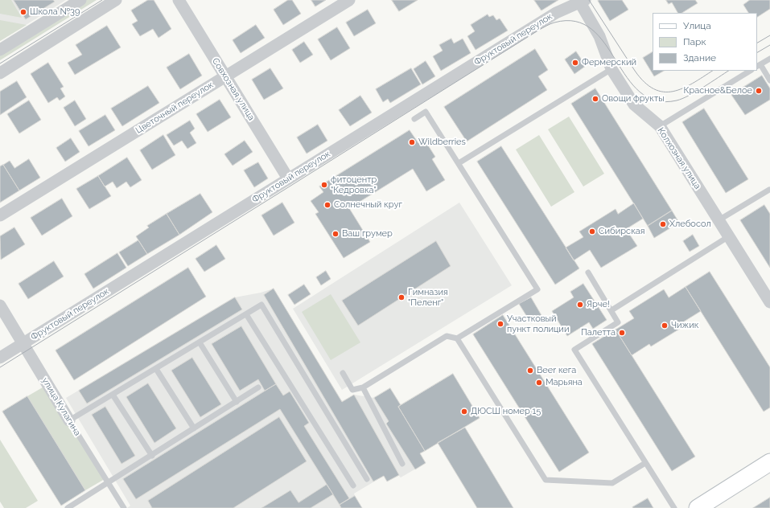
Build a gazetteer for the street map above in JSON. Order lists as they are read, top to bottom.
{
  "streets": {
    "street": [
      "Фруктовый переулок",
      "Совхозная улица",
      "Цветочный переулок",
      "Колхозная улица",
      "улица Кулагина"
    ]
  },
  "crossings": [
    ["Фруктовый переулок", "Совхозная улица"],
    ["Фруктовый переулок", "Колхозная улица"],
    ["Фруктовый переулок", "улица Кулагина"],
    ["Совхозная улица", "Цветочный переулок"]
  ],
  "places": [
    "Школа №39",
    "Фермерский",
    "Красное&Белое",
    "Овощи фрукты",
    "Wildberries",
    "фитоцентр \"Кедровка\"",
    "Солнечный круг",
    "Хлебосол",
    "Сибирская",
    "Ваш грумер",
    "Гимназия \"Пеленг\"",
    "Ярче!",
    "Участковый пункт полиции",
    "Чижик",
    "Палетта",
    "Beer кега",
    "Марьяна",
    "ДЮСШ номер 15"
  ],
  "legend": ["Улица", "Парк", "Здание"]
}
